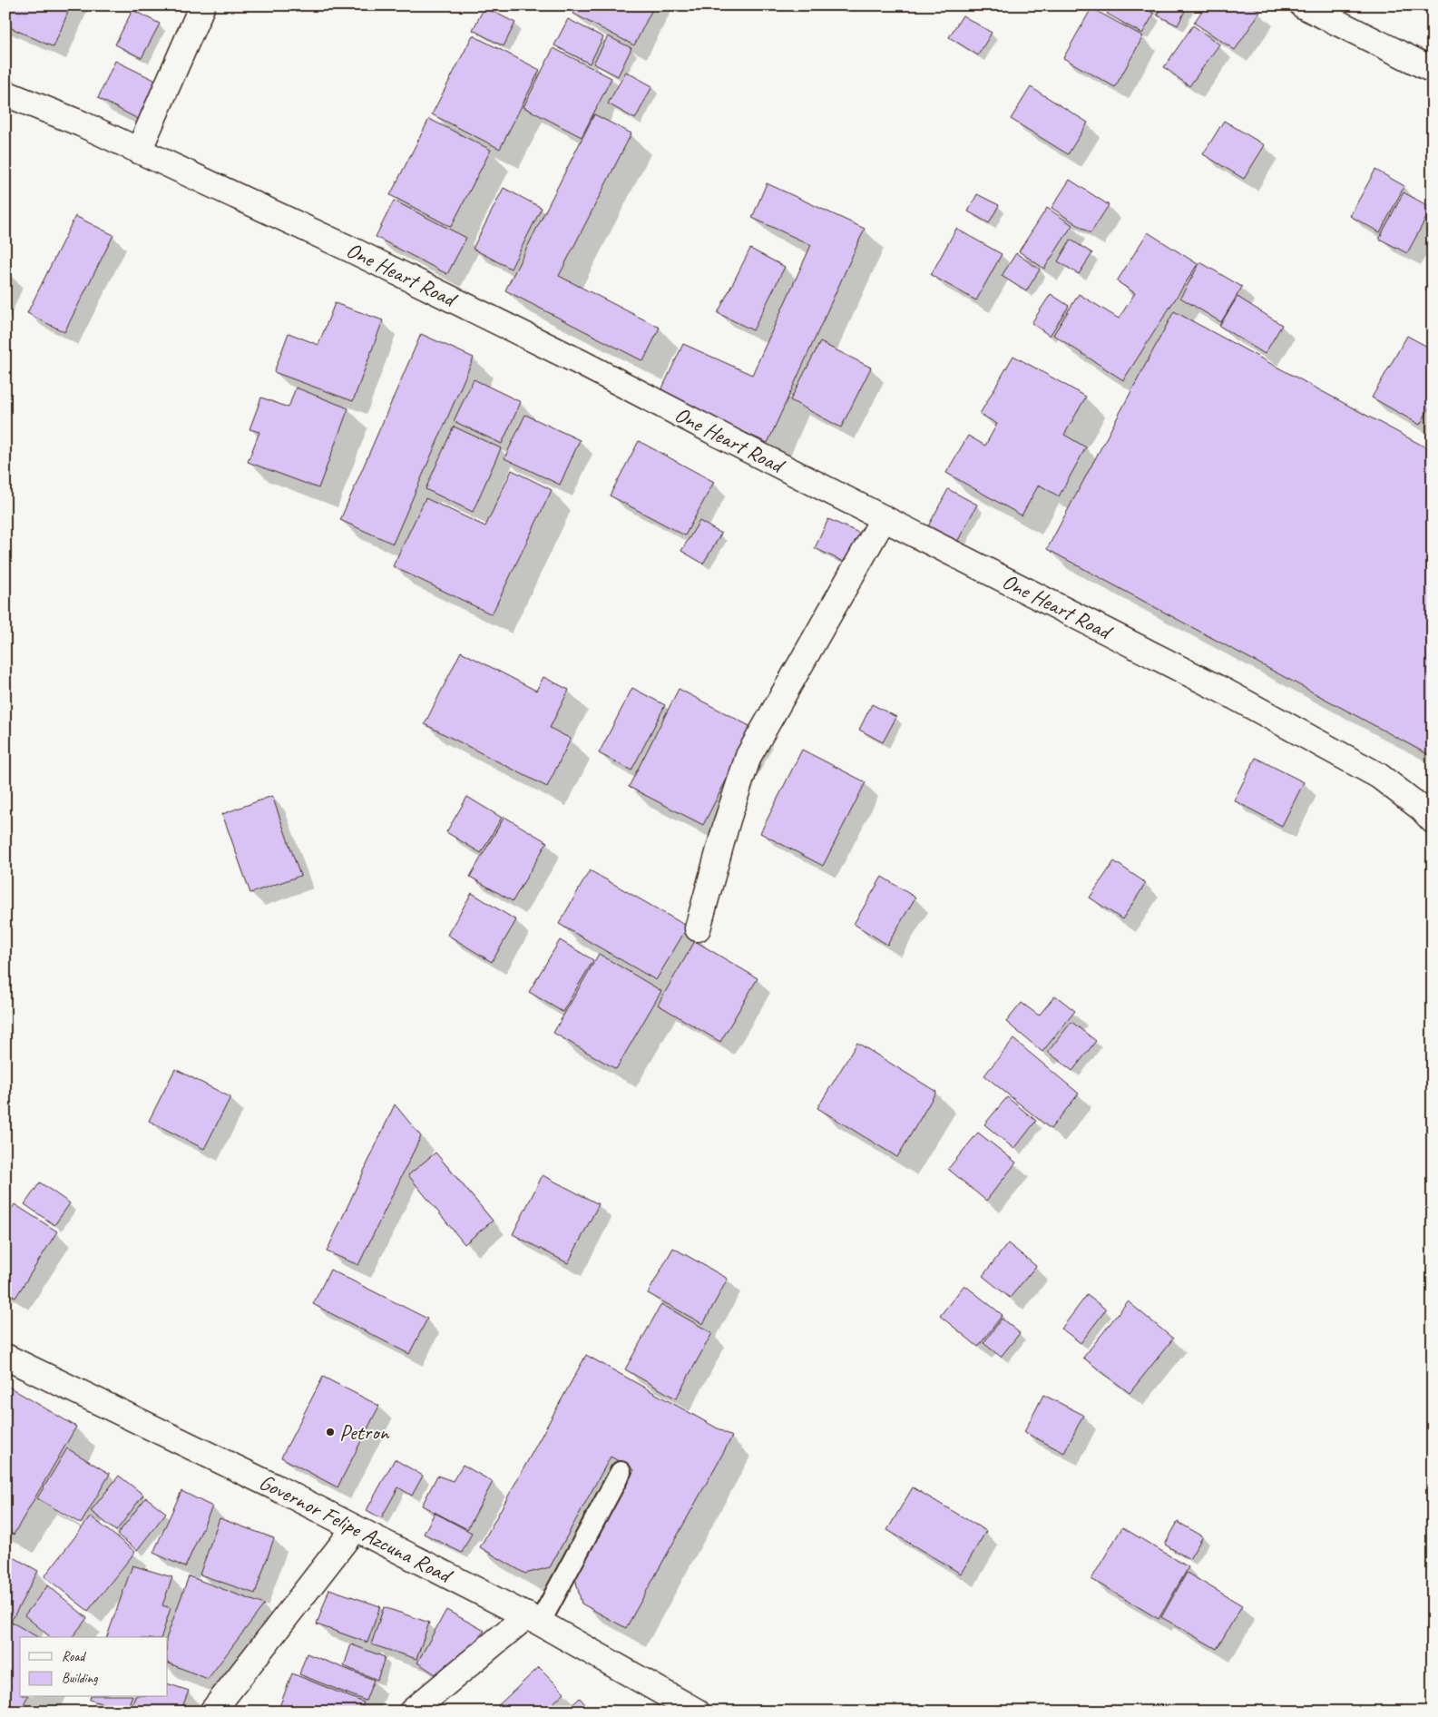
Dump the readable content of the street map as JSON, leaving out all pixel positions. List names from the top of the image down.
{
  "streets": {
    "street": ["One Heart Road", "Governor Felipe Azcuna Road"]
  },
  "places": ["Petron"],
  "legend": ["Road", "Building"]
}
